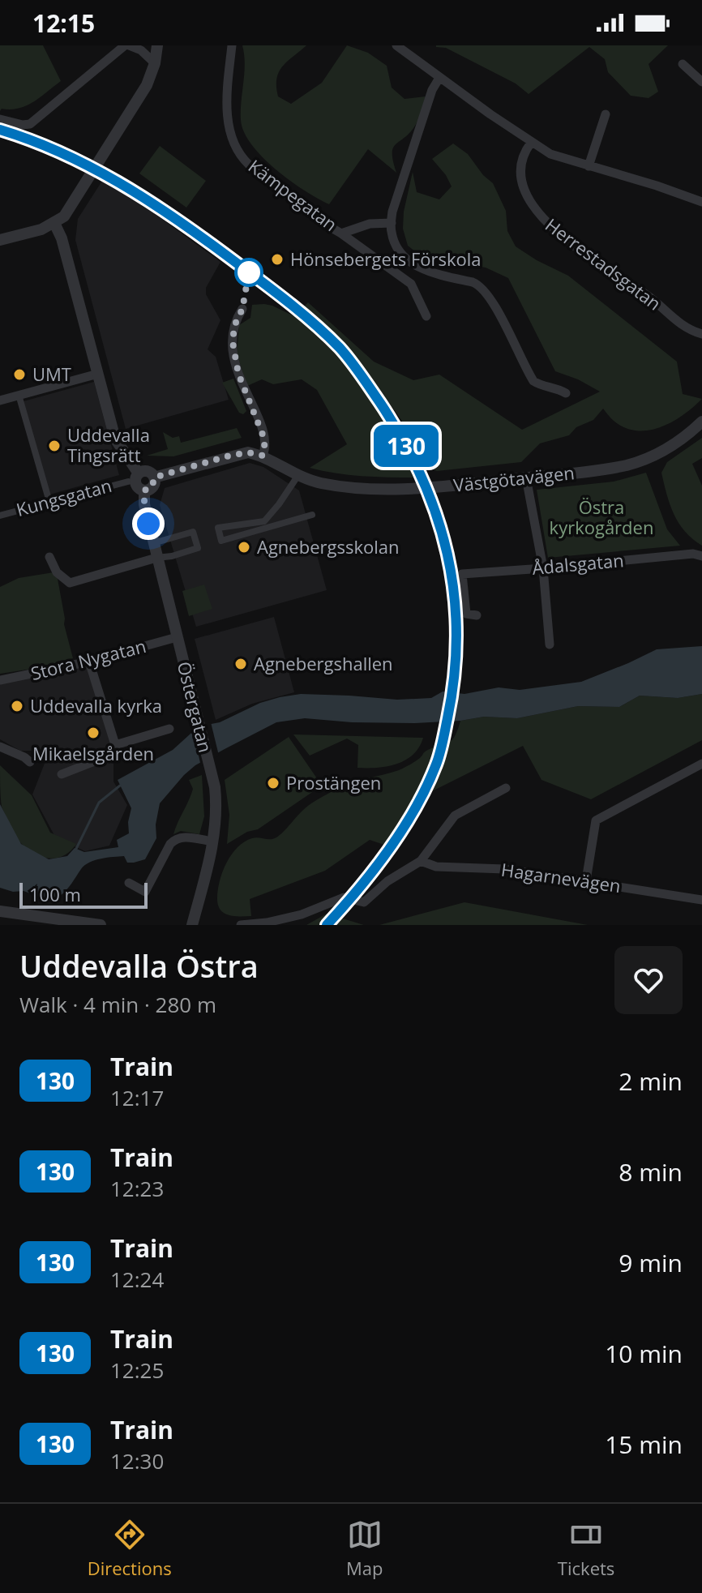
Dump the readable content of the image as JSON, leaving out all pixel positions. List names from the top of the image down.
{
  "streets": {
    "street": [
      "Kämpegatan",
      "Herrestadsgatan",
      "Västgötavägen",
      "Kungsgatan",
      "Ådalsgatan",
      "Stora Nygatan",
      "Östergatan",
      "Hagarnevägen"
    ]
  },
  "crossings": [
    ["Västgötavägen", "Östergatan"],
    ["Stora Nygatan", "Östergatan"]
  ],
  "parks": ["Östra kyrkogården"],
  "places": [
    "Hönsebergets Förskola",
    "UMT",
    "Uddevalla Tingsrätt",
    "Agnebergsskolan",
    "Agnebergshallen",
    "Uddevalla kyrka",
    "Mikaelsgården",
    "Prostängen"
  ],
  "scale_bar": "100 m",
  "page": {
    "status": "12:15",
    "on_map": "130",
    "scale": "100 m",
    "heading": ["Uddevalla Östra", "Walk · 4 min · 280 m"],
    "list": [
      {
        "mark": "130",
        "name": "Train",
        "note": "12:17",
        "value": "2 min"
      },
      {
        "mark": "130",
        "name": "Train",
        "note": "12:23",
        "value": "8 min"
      },
      {
        "mark": "130",
        "name": "Train",
        "note": "12:24",
        "value": "9 min"
      },
      {
        "mark": "130",
        "name": "Train",
        "note": "12:25",
        "value": "10 min"
      },
      {
        "mark": "130",
        "name": "Train",
        "note": "12:30",
        "value": "15 min"
      }
    ],
    "tabs": ["Directions", "Map", "Tickets"]
  }
}
